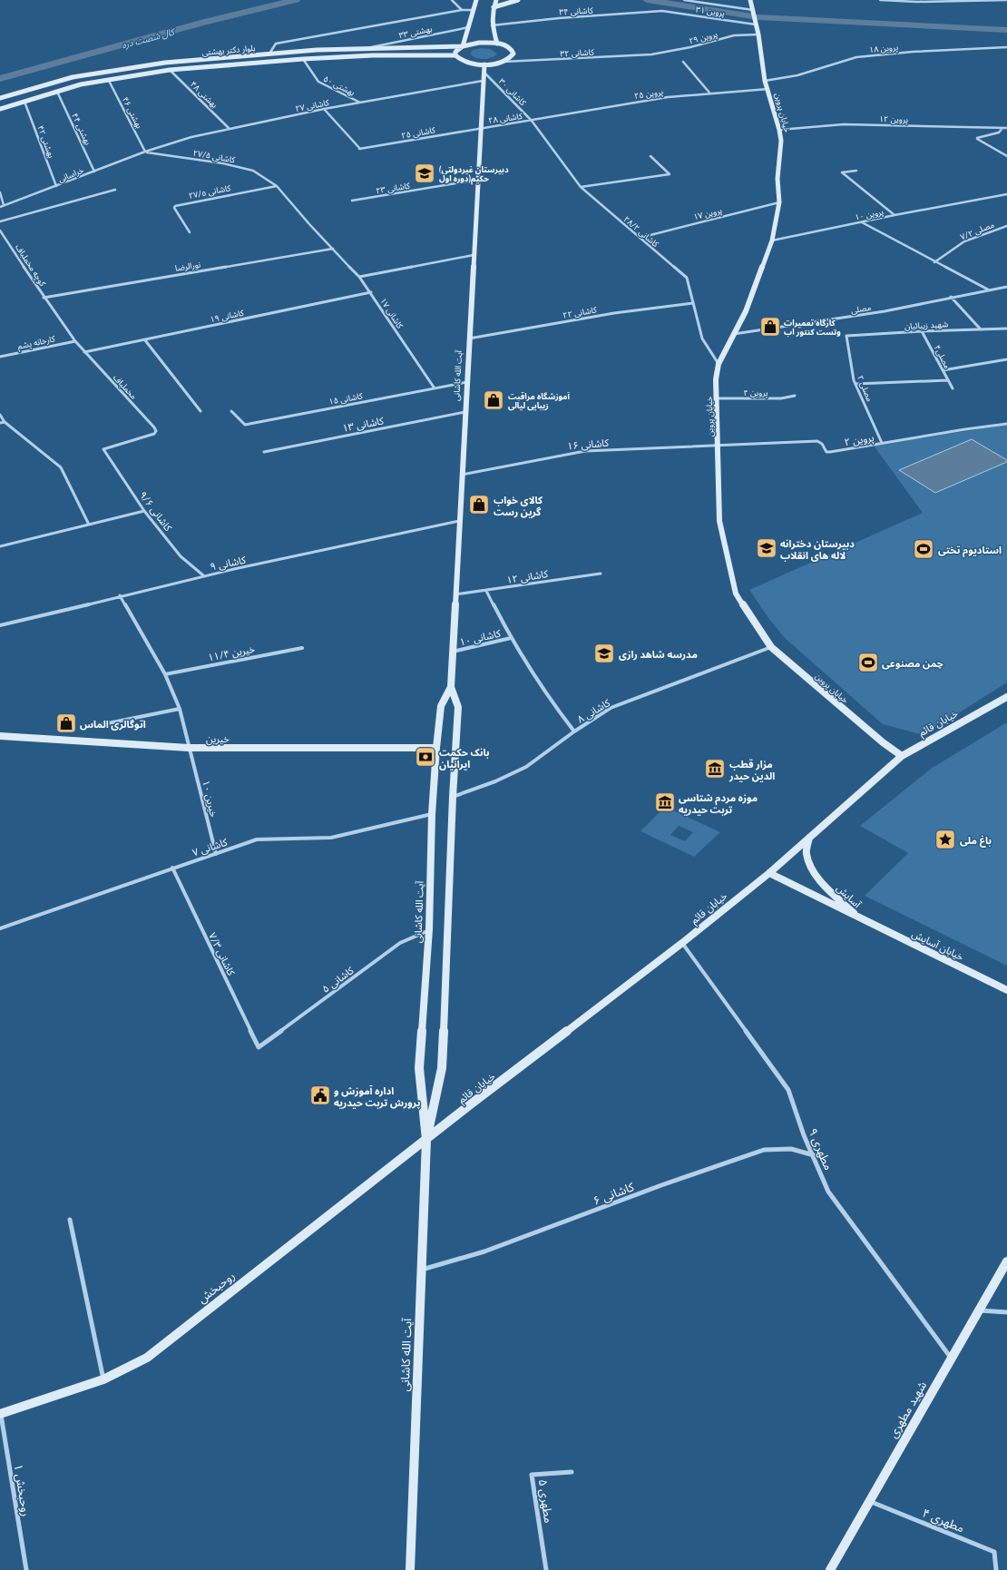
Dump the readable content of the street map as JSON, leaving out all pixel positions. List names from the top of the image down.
{
  "streets": {
    "main road": [
      "بلوار دکتر بهشتی",
      "خیابان پروین",
      "آیت الله کاشانی",
      "خیابان قائم",
      "خیرین",
      "آسایش",
      "خیابان آسایش",
      "روحبخش",
      "شهید مطهری"
    ],
    "street": [
      "کاشانی ۳۴",
      "پروین ۳۱",
      "بهشتی ۳۳",
      "پروین ۲۹",
      "پروین ۱۸",
      "کاشانی ۳۲",
      "بهشتی ۵۰",
      "کاشانی ۳۰",
      "پروین ۲۵",
      "بهشتی ۴۸",
      "کاشانی ۲۷",
      "بهشتی ۴۶",
      "کاشانی ۲۸",
      "پروین ۱۲",
      "بهشتی ۴۴",
      "کاشانی ۲۵",
      "بهشتی ۴۲",
      "کاشانی ۲۷/۵",
      "خراسانی",
      "کاشانی ۲۳",
      "کاشانی ٢٧/٥",
      "پروین ۱۷",
      "پروین ۱۰",
      "مصلی ۷/۲",
      "کاشانی ۲۸/۲",
      "کوچه مخملباف",
      "نورالرضا",
      "مصلی",
      "کاشانی ۲۲",
      "کاشانی ۱۷",
      "کاشانی ۱۹",
      "شهید زیبائیان",
      "کارخانه پشم",
      "مصلی۴",
      "مخملباف",
      "مصلی ۲",
      "پروین ۴",
      "کاشانی ۱۵",
      "کاشانی ۱۳",
      "پروین ۲",
      "کاشانی ۱۶",
      "کاشانی ۹/۶",
      "کاشانی ۹",
      "کاشانی ۱۲",
      "کاشانی ۱۰",
      "خیرین ۱۱/۴",
      "کاشانی ۸",
      "خیرین ۱۰",
      "کاشانی ۷",
      "کاشانی ۷/۳",
      "کاشانی ۵",
      "مطهری ۹",
      "کاشانی ۶",
      "روحبخش ۱",
      "مطهری ۵",
      "مطهری ۴"
    ]
  },
  "crossings": [
    ["کاشانی ۳۴", "پروین ۳۱"],
    ["پروین ۳۱", "خیابان پروین"],
    ["بهشتی ۳۳", "بلوار دکتر بهشتی"],
    ["پروین ۲۹", "کاشانی ۳۲"],
    ["پروین ۲۹", "خیابان پروین"],
    ["پروین ۱۸", "خیابان پروین"],
    ["بلوار دکتر بهشتی", "بهشتی ۵۰"],
    ["بلوار دکتر بهشتی", "بهشتی ۴۸"],
    ["بلوار دکتر بهشتی", "بهشتی ۴۶"],
    ["بلوار دکتر بهشتی", "بهشتی ۴۴"],
    ["بلوار دکتر بهشتی", "بهشتی ۴۲"],
    ["بهشتی ۵۰", "کاشانی ۲۷"],
    ["کاشانی ۳۰", "پروین ۲۵"],
    ["کاشانی ۳۰", "کاشانی ۲۸"],
    ["کاشانی ۳۰", "کاشانی ۲۸/۲"],
    ["کاشانی ۳۰", "آیت الله کاشانی"],
    ["پروین ۲۵", "خیابان پروین"],
    ["پروین ۲۵", "کاشانی ۲۸"],
    ["پروین ۲۵", "کاشانی ۲۸/۲"],
    ["بهشتی ۴۸", "کاشانی ۲۷"],
    ["کاشانی ۲۷", "بهشتی ۴۶"],
    ["کاشانی ۲۷", "کاشانی ۲۵"],
    ["کاشانی ۲۷", "کاشانی ۲۷/۵"],
    ["کاشانی ۲۷", "خراسانی"],
    ["کاشانی ۲۷", "آیت الله کاشانی"],
    ["بهشتی ۴۶", "کاشانی ۲۷/۵"],
    ["بهشتی ۴۶", "خراسانی"],
    ["خیابان پروین", "پروین ۱۲"],
    ["خیابان پروین", "پروین ۱۷"],
    ["خیابان پروین", "پروین ۱۰"],
    ["خیابان پروین", "کاشانی ۲۸/۲"],
    ["خیابان پروین", "مصلی"],
    ["خیابان پروین", "پروین ۴"],
    ["خیابان پروین", "پروین ۲"],
    ["خیابان پروین", "کاشانی ۱۶"],
    ["خیابان پروین", "کاشانی ۸"],
    ["خیابان پروین", "خیابان قائم"],
    ["کاشانی ۲۸", "کاشانی ۲۵"],
    ["کاشانی ۲۸", "کاشانی ۲۸/۲"],
    ["کاشانی ۲۸", "آیت الله کاشانی"],
    ["بهشتی ۴۴", "خراسانی"],
    ["کاشانی ۲۵", "آیت الله کاشانی"],
    ["بهشتی ۴۲", "خراسانی"],
    ["کاشانی ۲۷/۵", "خراسانی"],
    ["کاشانی ۲۷/۵", "کاشانی ٢٧/٥"],
    ["کاشانی ۲۷/۵", "نورالرضا"],
    ["کاشانی ۲۷/۵", "کاشانی ۱۷"],
    ["کاشانی ۲۳", "آیت الله کاشانی"],
    ["پروین ۱۷", "کاشانی ۲۸/۲"],
    ["کاشانی ۲۸/۲", "کاشانی ۲۲"],
    ["کوچه مخملباف", "نورالرضا"],
    ["کوچه مخملباف", "مخملباف"],
    ["نورالرضا", "کاشانی ۱۷"],
    ["کاشانی ۲۲", "آیت الله کاشانی"],
    ["کاشانی ۱۷", "کاشانی ۱۹"],
    ["کاشانی ۱۷", "کاشانی ۱۵"],
    ["کاشانی ۱۹", "مخملباف"],
    ["شهید زیبائیان", "مصلی۴"],
    ["شهید زیبائیان", "مصلی ۲"],
    ["کارخانه پشم", "مخملباف"],
    ["آیت الله کاشانی", "کاشانی ۱۵"],
    ["آیت الله کاشانی", "کاشانی ۱۳"],
    ["آیت الله کاشانی", "کاشانی ۱۶"],
    ["آیت الله کاشانی", "کاشانی ۹"],
    ["آیت الله کاشانی", "کاشانی ۱۲"],
    ["آیت الله کاشانی", "کاشانی ۱۰"],
    ["آیت الله کاشانی", "کاشانی ۸"],
    ["آیت الله کاشانی", "خیابان قائم"],
    ["آیت الله کاشانی", "خیرین"],
    ["آیت الله کاشانی", "کاشانی ۷"],
    ["آیت الله کاشانی", "کاشانی ۵"],
    ["آیت الله کاشانی", "کاشانی ۶"],
    ["آیت الله کاشانی", "روحبخش"],
    ["مخملباف", "کاشانی ۹/۶"],
    ["مصلی ۲", "پروین ۲"],
    ["پروین ۲", "کاشانی ۱۶"],
    ["کاشانی ۹/۶", "کاشانی ۹"],
    ["کاشانی ۹", "خیرین ۱۰"],
    ["خیرین ۱۱/۴", "خیرین ۱۰"],
    ["خیابان قائم", "آسایش"],
    ["خیابان قائم", "مطهری ۹"],
    ["خیابان قائم", "روحبخش"],
    ["خیرین", "خیرین ۱۰"],
    ["خیرین ۱۰", "کاشانی ۷"],
    ["کاشانی ۷", "کاشانی ۷/۳"],
    ["آسایش", "خیابان آسایش"],
    ["کاشانی ۷/۳", "کاشانی ۵"],
    ["مطهری ۹", "کاشانی ۶"],
    ["مطهری ۹", "شهید مطهری"],
    ["روحبخش", "روحبخش ۱"],
    ["شهید مطهری", "مطهری ۴"]
  ],
  "water": ["کال شصت دره"],
  "places": {
    "school or university": ["(دبیرستان غيردولتی حکیم(دوره اول", "دبیرستان دخترانه لاله های انقلاب", "مدرسه شاهد رازی"],
    "shop": [
      "کارگاه تعمیرات وتست کنتور اب",
      "آموزشگاه مراقبت زیبایی لیالی",
      "کالای خواب گرین رست",
      "اتوگالری الماس"
    ],
    "sports": ["استادیوم تختی", "چمن مصنوعی"],
    "bank": ["بانک حکمت ایرانیان"],
    "museum": ["مزار قطب الدین حیدر", "موزه مردم شتاسی تربت حیدریه"],
    "place": ["باغ ملی"],
    "public building": ["اداره آموزش و پرورش تربت حیدریه"]
  }
}
